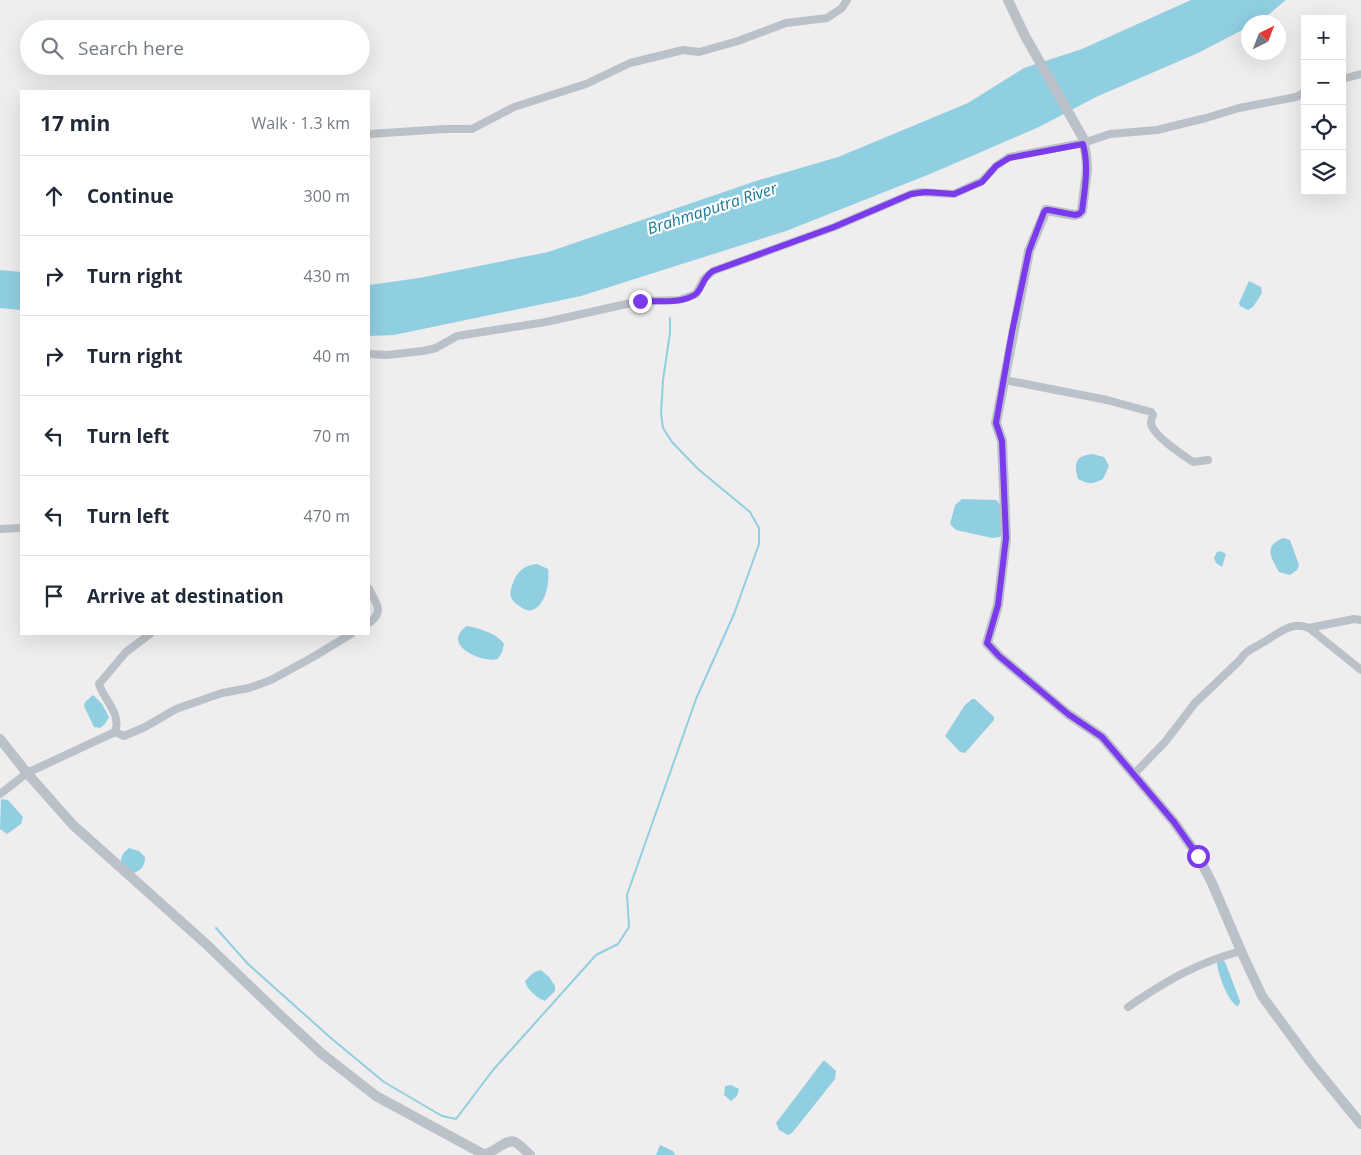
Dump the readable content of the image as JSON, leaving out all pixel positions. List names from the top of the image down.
{
  "water": ["Brahmaputra River"],
  "north": "top right",
  "page": {
    "map_buttons": ["+", "−"],
    "search": "Search here",
    "heading": ["17 min", "Walk · 1.3 km"],
    "list": [
      ["Continue", "300 m"],
      ["Turn right", "430 m"],
      ["Turn right", "40 m"],
      ["Turn left", "70 m"],
      ["Turn left", "470 m"],
      "Arrive at destination"
    ]
  }
}
